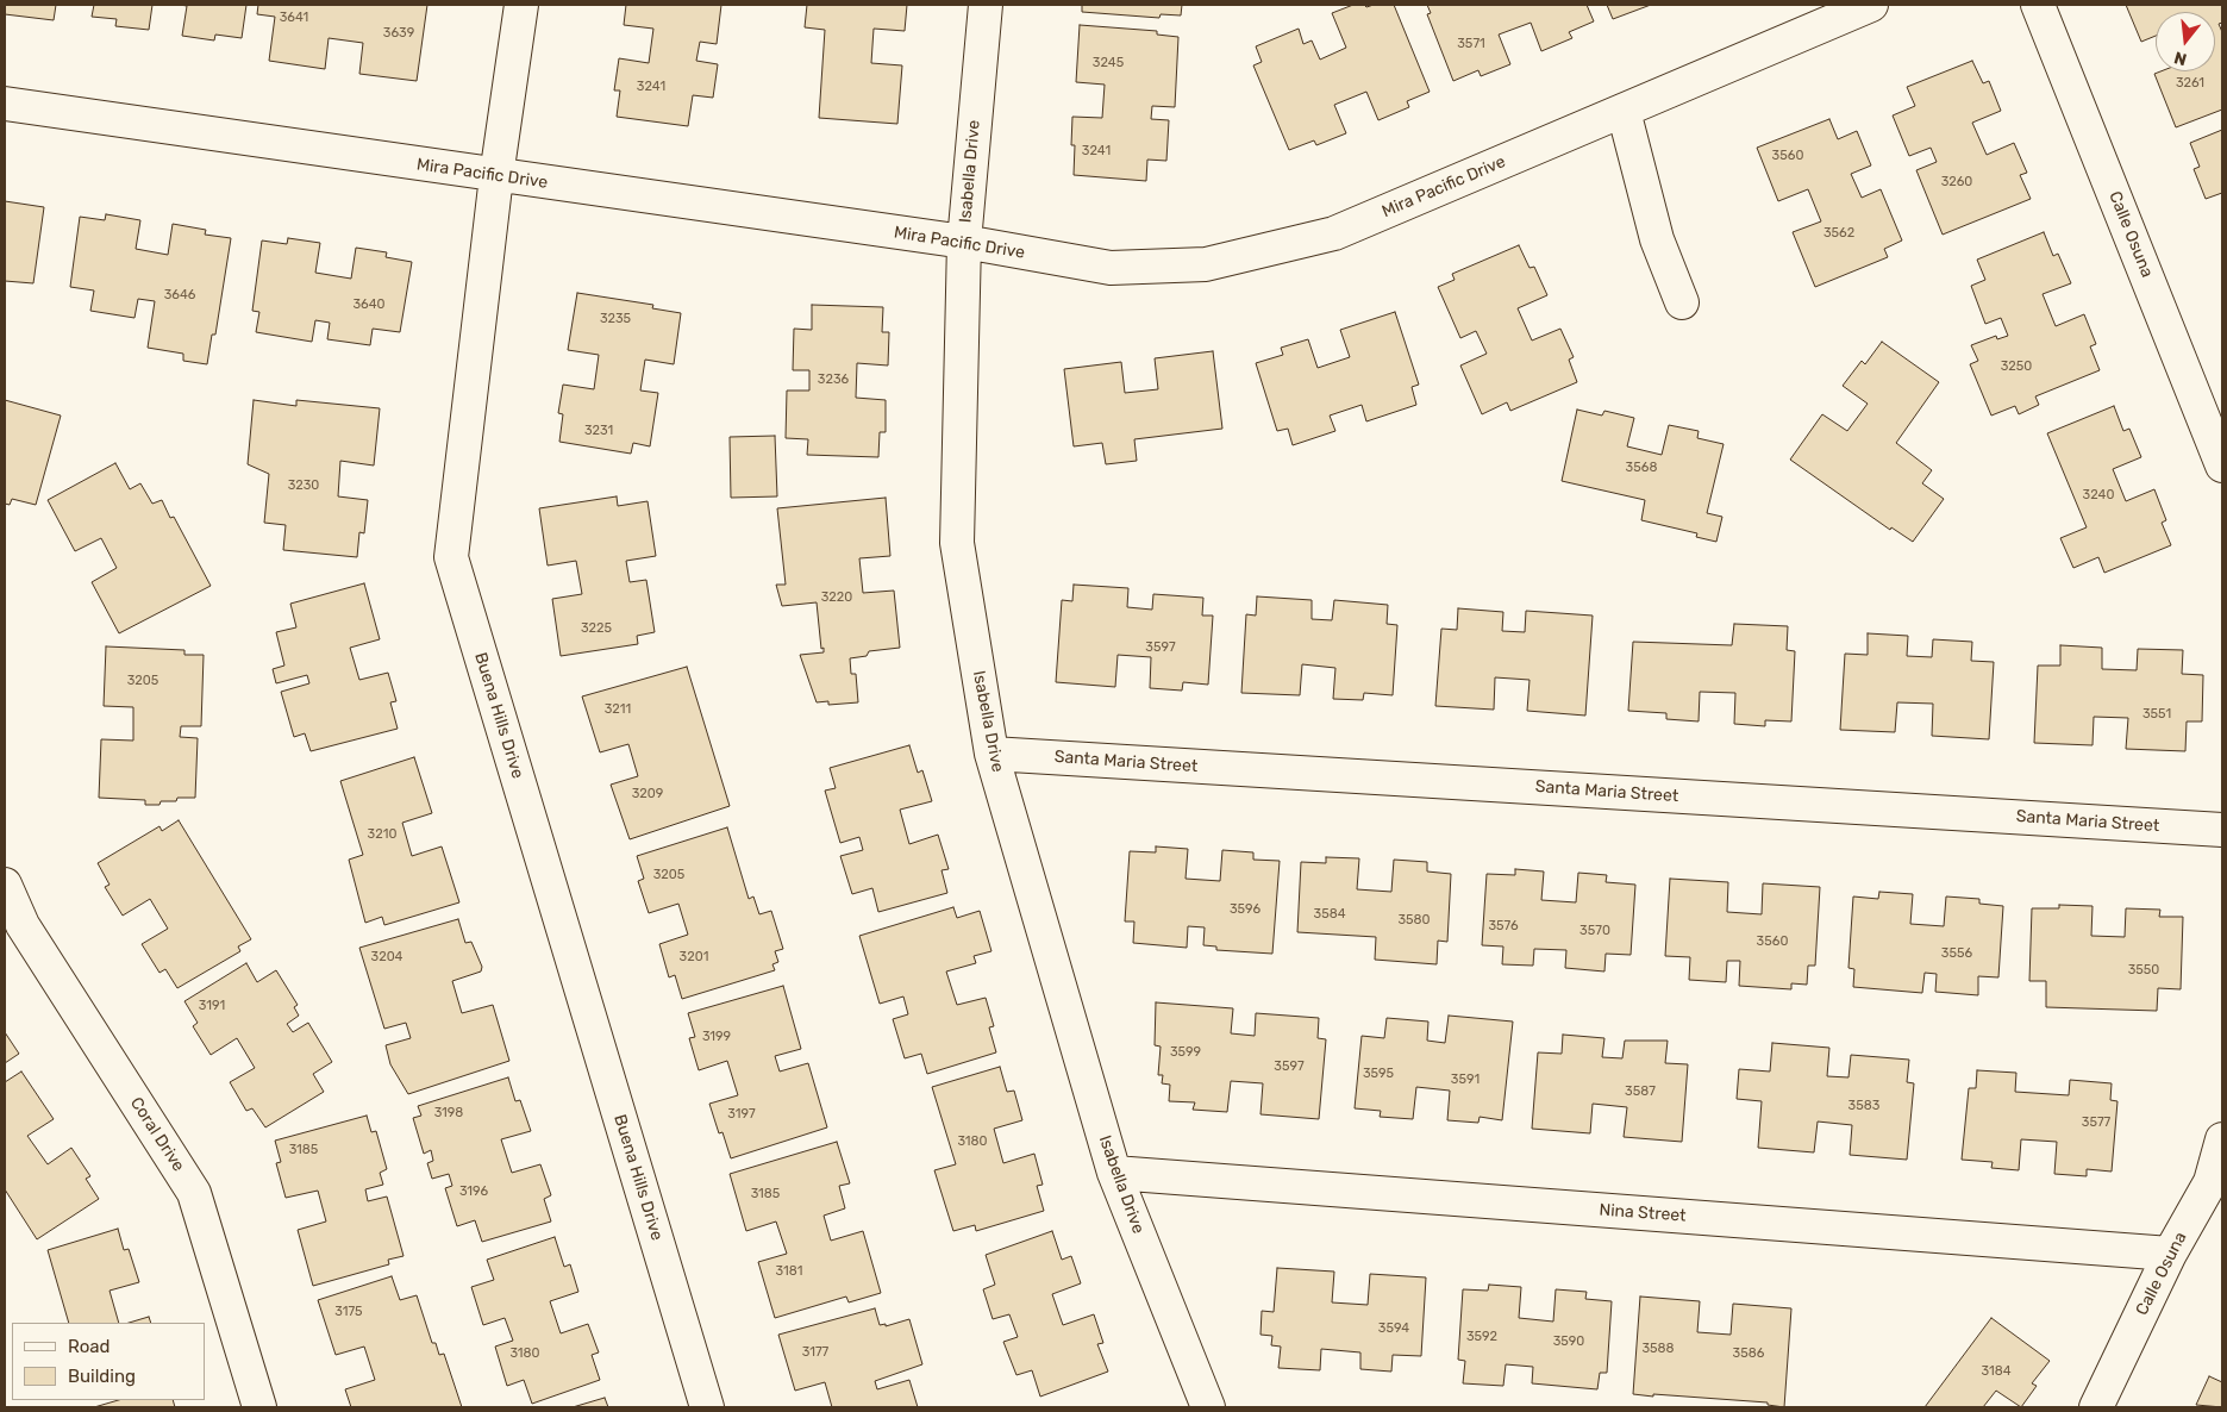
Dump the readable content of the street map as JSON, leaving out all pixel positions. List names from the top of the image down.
{
  "streets": {
    "street": [
      "Isabella Drive",
      "Mira Pacific Drive",
      "Calle Osuna",
      "Buena Hills Drive",
      "Santa Maria Street",
      "Coral Drive",
      "Nina Street"
    ]
  },
  "crossings": [
    ["Isabella Drive", "Mira Pacific Drive"],
    ["Isabella Drive", "Santa Maria Street"],
    ["Isabella Drive", "Nina Street"],
    ["Mira Pacific Drive", "Buena Hills Drive"],
    ["Calle Osuna", "Nina Street"]
  ],
  "house_numbers": [
    "3641",
    "3639",
    "3571",
    "3245",
    "3261",
    "3241",
    "3241",
    "3560",
    "3260",
    "3562",
    "3646",
    "3640",
    "3235",
    "3250",
    "3236",
    "3231",
    "3568",
    "3230",
    "3240",
    "3220",
    "3225",
    "3597",
    "3205",
    "3211",
    "3551",
    "3209",
    "3210",
    "3205",
    "3596",
    "3584",
    "3580",
    "3576",
    "3570",
    "3560",
    "3556",
    "3204",
    "3201",
    "3550",
    "3191",
    "3199",
    "3599",
    "3597",
    "3595",
    "3591",
    "3587",
    "3583",
    "3198",
    "3197",
    "3577",
    "3180",
    "3185",
    "3196",
    "3185",
    "3181",
    "3175",
    "3594",
    "3592",
    "3590",
    "3588",
    "3177",
    "3180",
    "3586",
    "3184"
  ],
  "legend": ["Road", "Building"],
  "north": "bottom"
}
